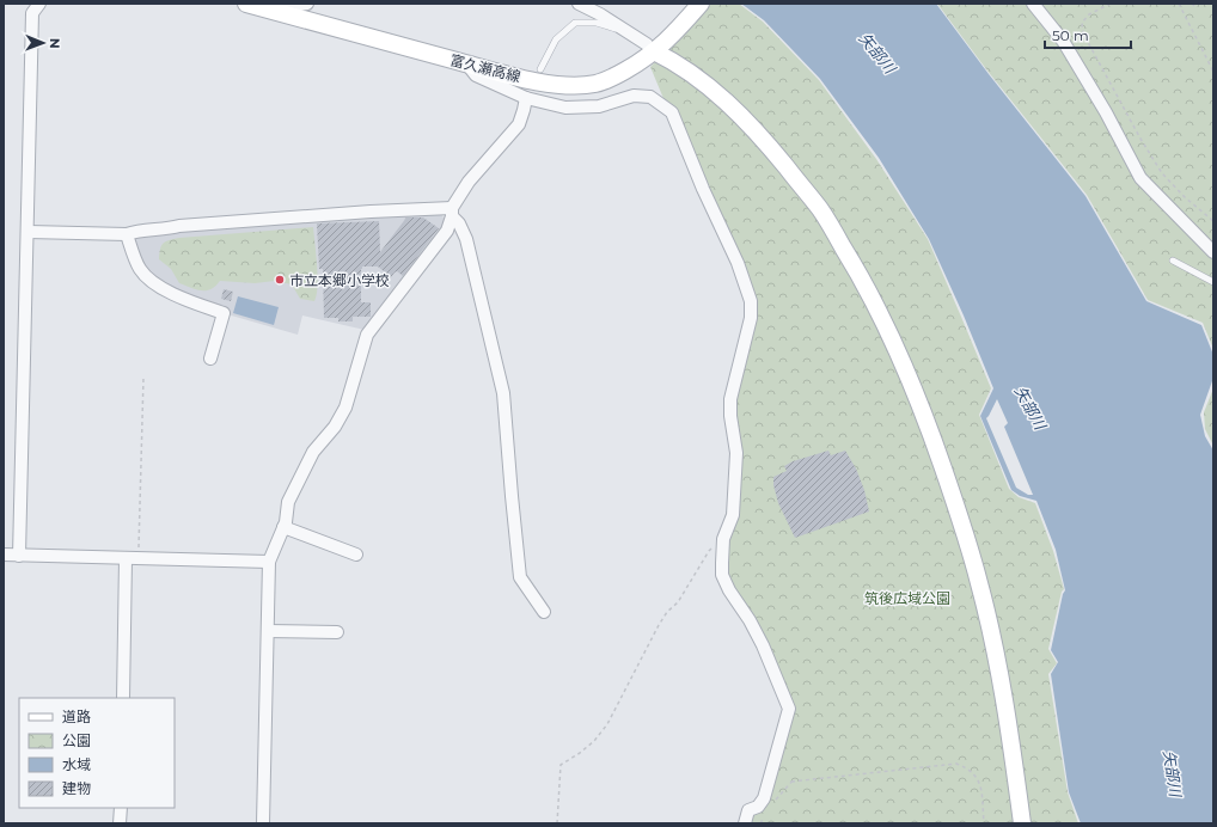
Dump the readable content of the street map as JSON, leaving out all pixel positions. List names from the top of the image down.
{
  "streets": {
    "street": ["富久瀬高線"]
  },
  "water": ["矢部川"],
  "parks": ["筑後広域公園"],
  "places": ["市立本郷小学校"],
  "legend": [
    "道路",
    "公園",
    "水域",
    "建物"
  ],
  "scale_bar": "50 m",
  "north": "right"
}
